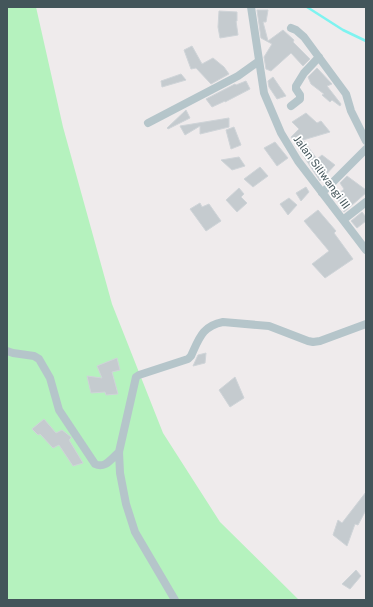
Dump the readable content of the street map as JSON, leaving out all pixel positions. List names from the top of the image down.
{
  "streets": {
    "street": ["Jalan Siliwangi III"]
  }
}
